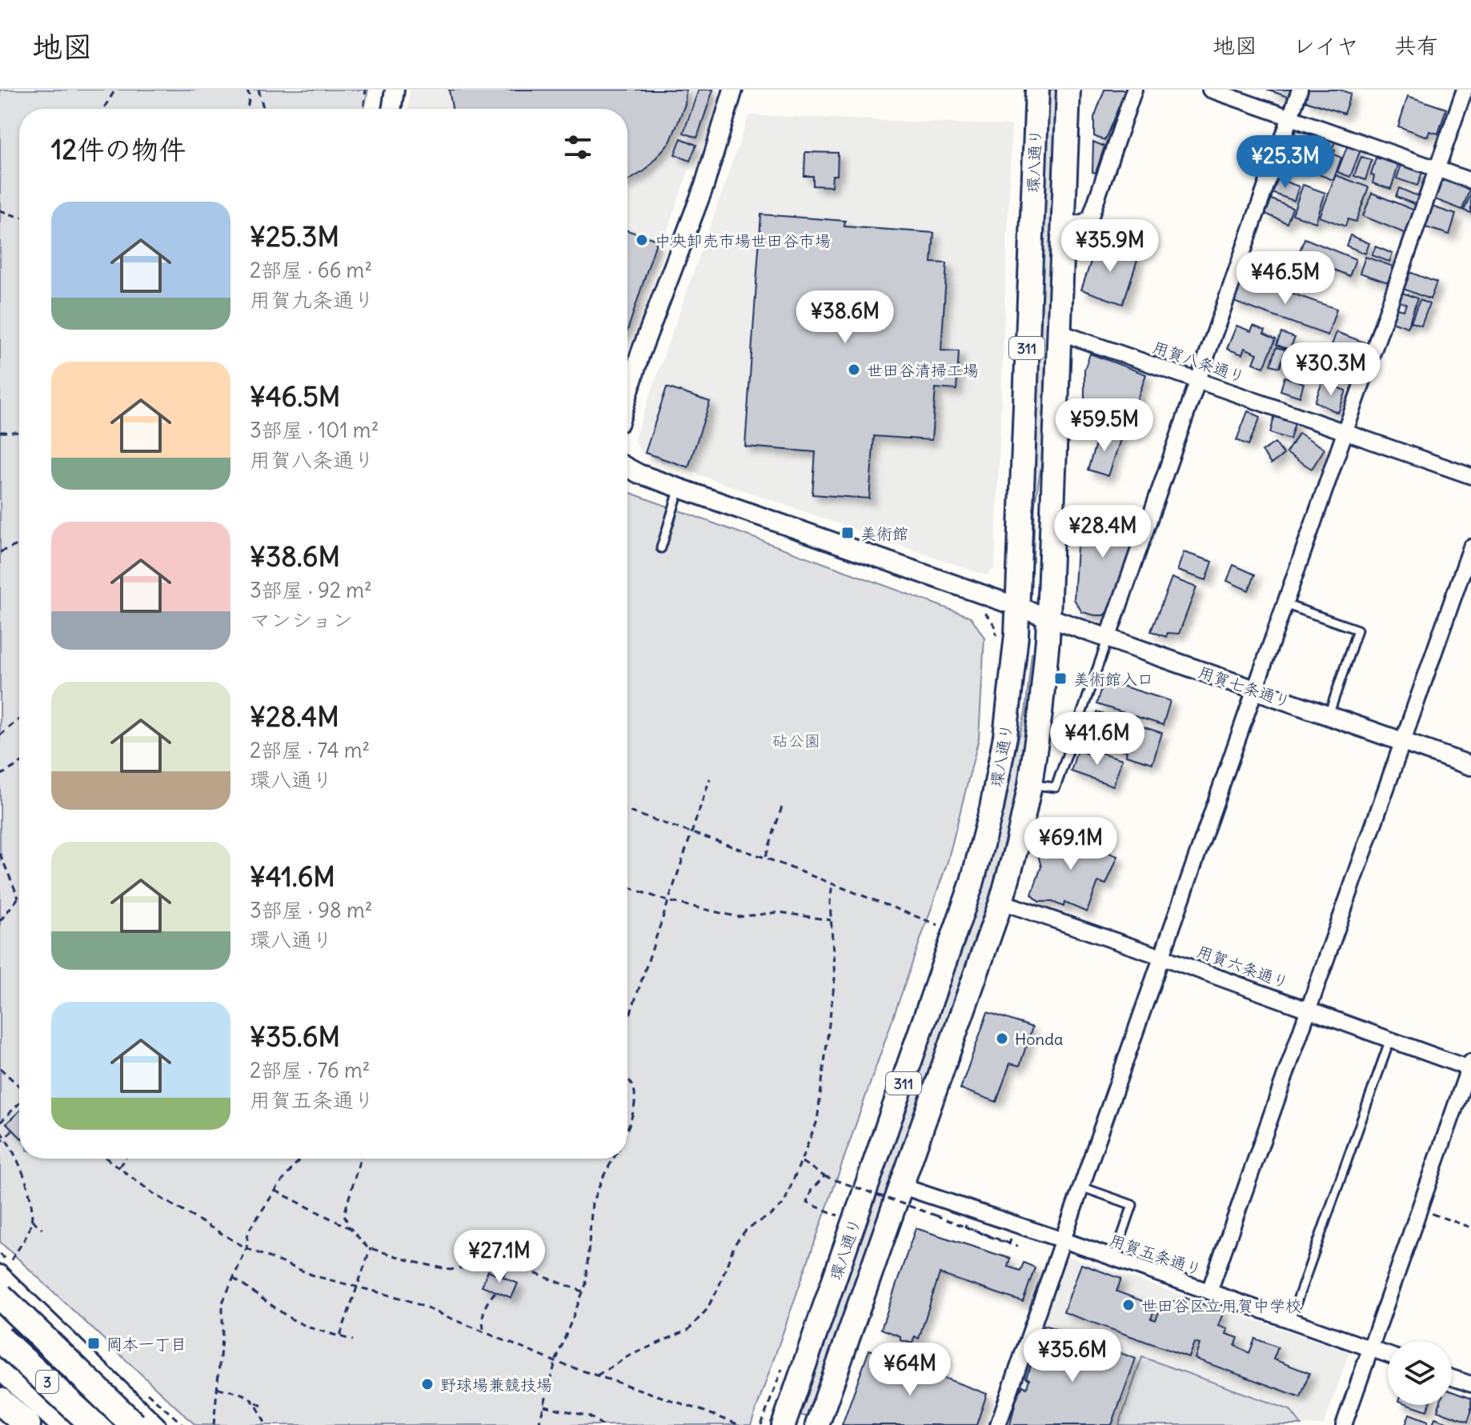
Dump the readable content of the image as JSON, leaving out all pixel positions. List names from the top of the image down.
{
  "streets": {
    "highway": ["3"],
    "main road": ["環八通り", "311"],
    "street": [
      "用賀八条通り",
      "用賀七条通り",
      "用賀六条通り",
      "用賀五条通り"
    ]
  },
  "crossings": [
    ["環八通り", "用賀八条通り"],
    ["環八通り", "用賀七条通り"],
    ["環八通り", "用賀六条通り"],
    ["環八通り", "用賀五条通り"]
  ],
  "parks": ["砧公園"],
  "places": {
    "other": [
      "中央卸売市場世田谷市場",
      "世田谷清掃工場",
      "Honda",
      "世田谷区立用賀中学校",
      "野球場兼競技場"
    ],
    "transit": ["美術館", "美術館入口", "岡本一丁目"]
  },
  "page": {
    "header": "地図",
    "nav": ["地図", "レイヤ", "共有"],
    "heading": "12件の物件",
    "price": [
      "¥25.3M",
      "¥35.9M",
      "¥46.5M",
      "¥38.6M",
      "¥30.3M",
      "¥59.5M",
      "¥28.4M",
      "¥41.6M",
      "¥69.1M",
      "¥27.1M",
      "¥35.6M",
      "¥64M"
    ],
    "list": [
      {
        "name": "¥25.3M",
        "note": "2部屋 · 66 m² · 用賀九条通り"
      },
      {
        "name": "¥46.5M",
        "note": "3部屋 · 101 m² · 用賀八条通り"
      },
      {
        "name": "¥38.6M",
        "note": "3部屋 · 92 m² · マンション"
      },
      {
        "name": "¥28.4M",
        "note": "2部屋 · 74 m² · 環八通り"
      },
      {
        "name": "¥41.6M",
        "note": "3部屋 · 98 m² · 環八通り"
      },
      {
        "name": "¥35.6M",
        "note": "2部屋 · 76 m² · 用賀五条通り"
      }
    ]
  }
}
